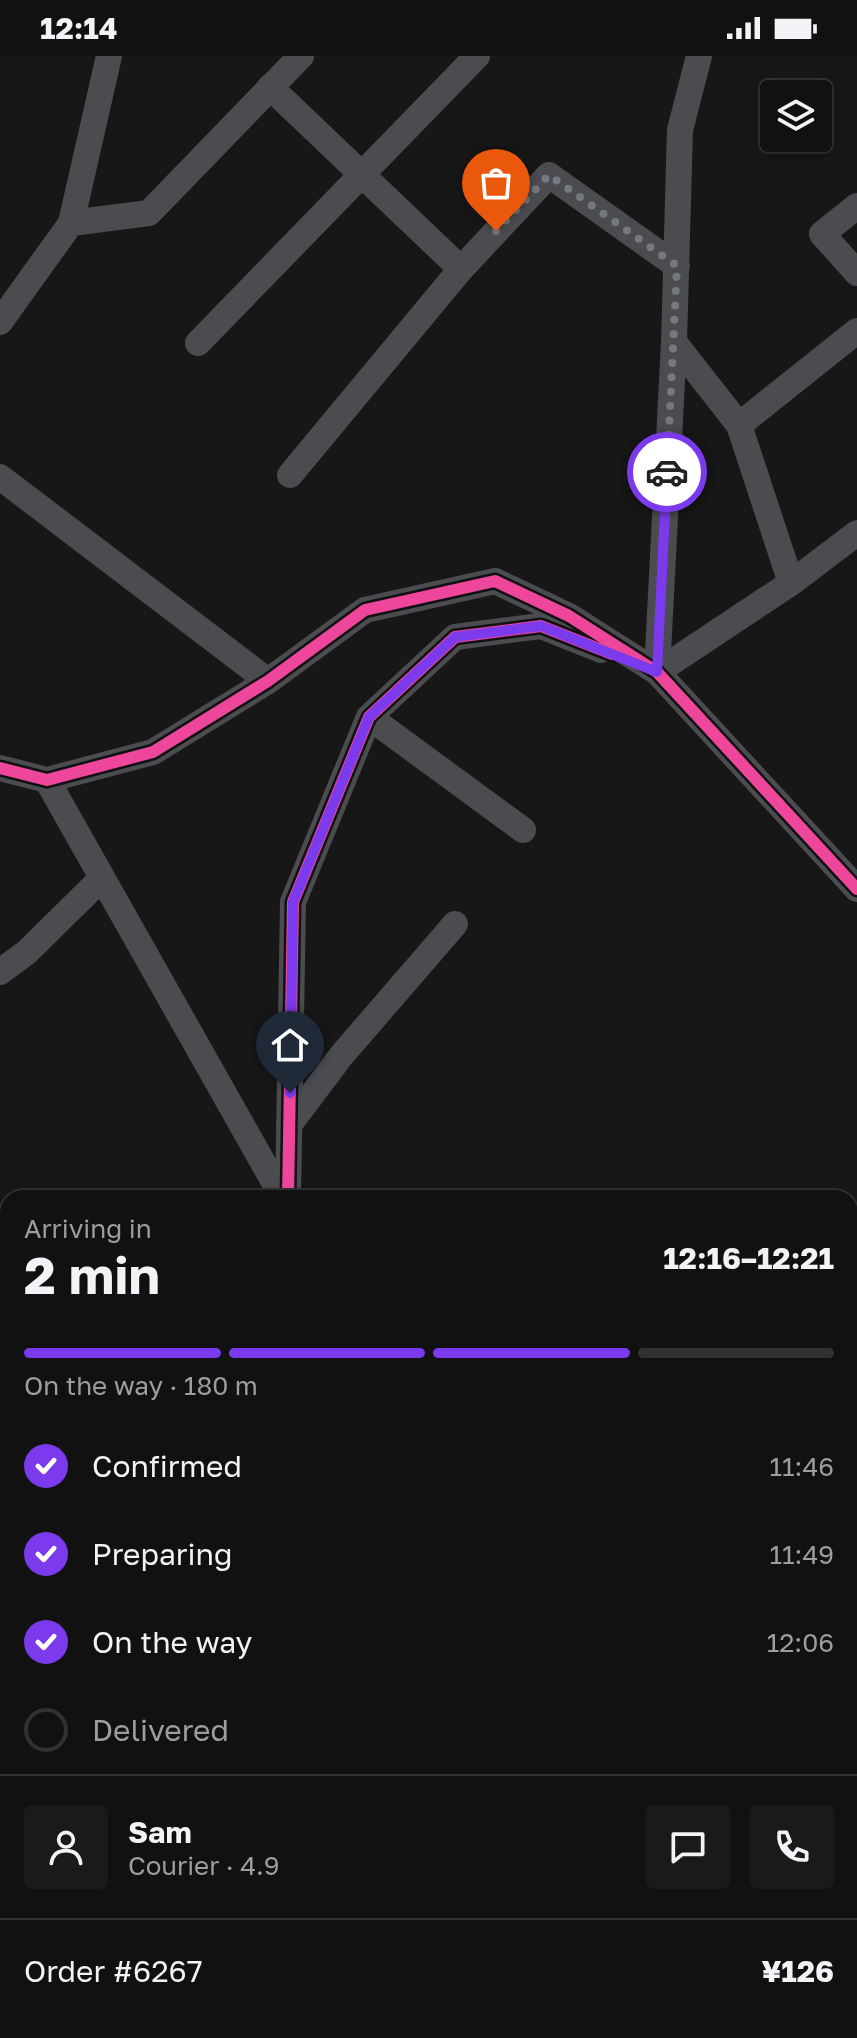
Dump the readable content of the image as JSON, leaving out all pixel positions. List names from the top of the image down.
{
  "page": {
    "status": "12:14",
    "heading": ["2 min", "Arriving in", "12:16–12:21"],
    "panel": [
      "Sam",
      "Courier · 4.9",
      "Order #6267",
      "¥126"
    ],
    "bar": "On the way · 180 m",
    "list": [
      ["Confirmed", "11:46"],
      ["Preparing", "11:49"],
      ["On the way", "12:06"],
      "Delivered"
    ]
  }
}
